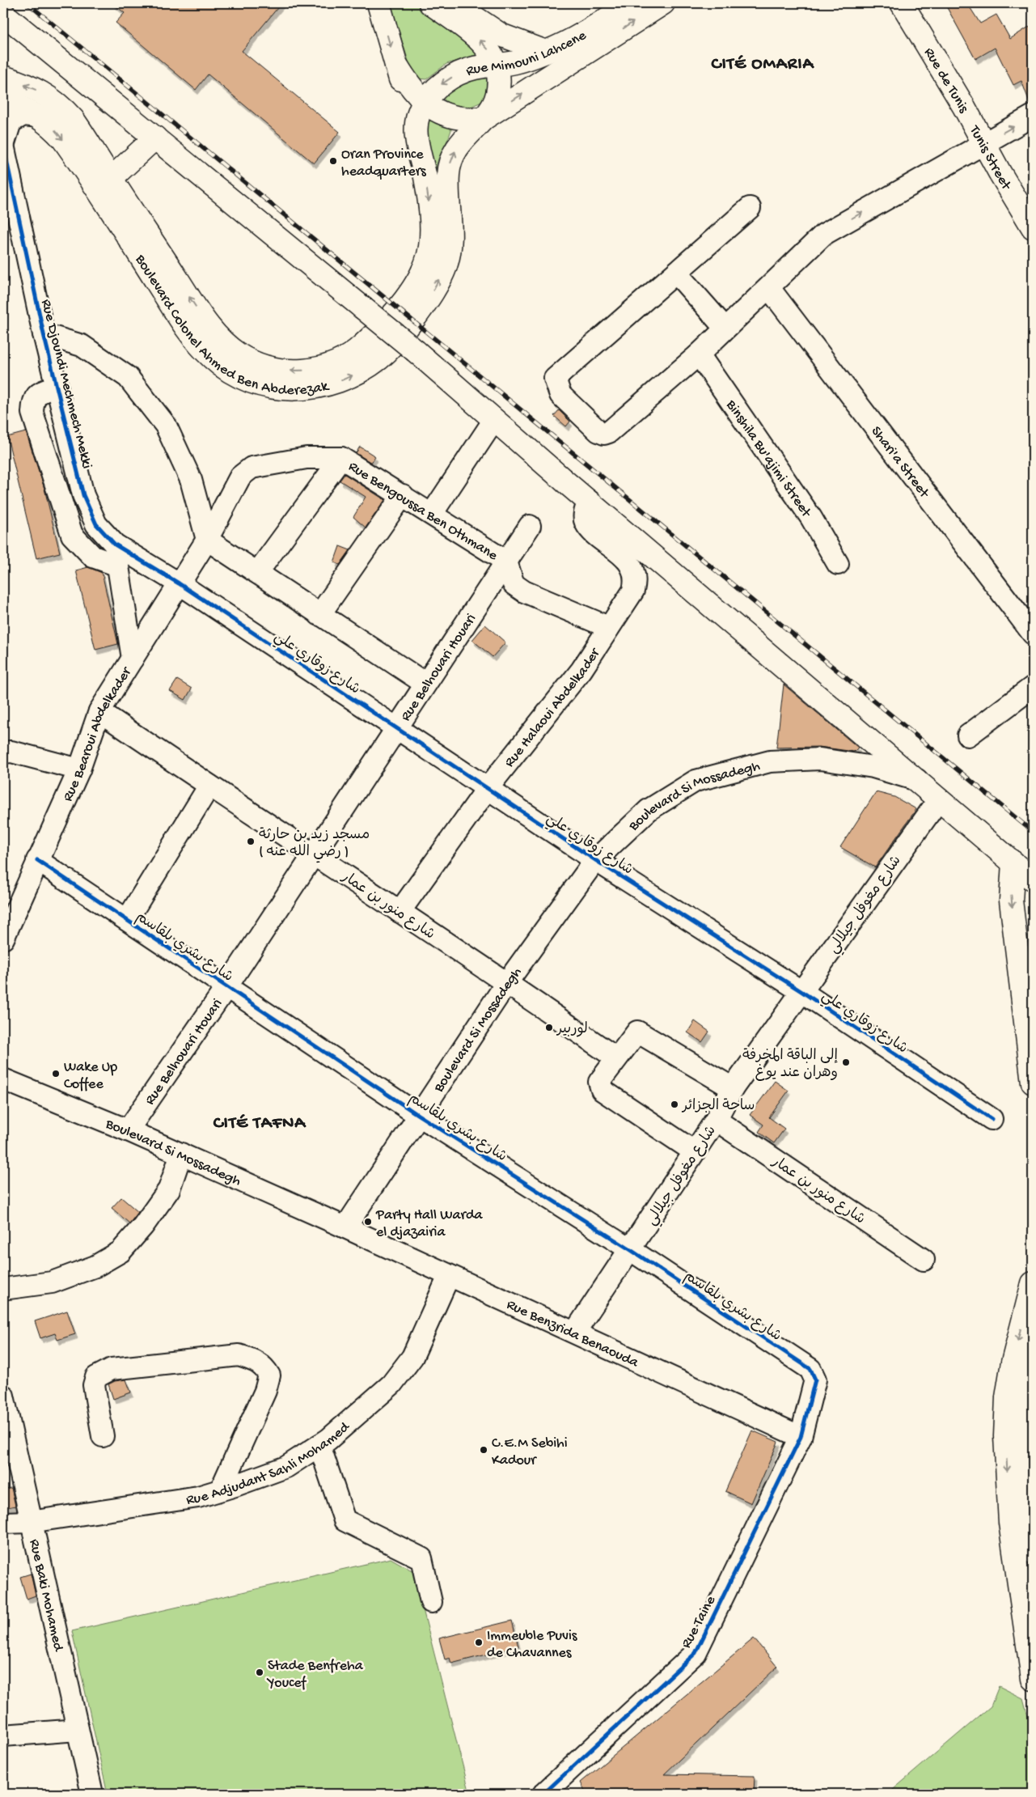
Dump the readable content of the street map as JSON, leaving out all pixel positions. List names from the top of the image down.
{
  "streets": {
    "main road": [
      "Rue Mimouni Lahcene",
      "Rue de Tunis",
      "Tunis Street",
      "Boulevard Colonel Ahmed Ben Abderezak"
    ],
    "street": [
      "Rue Djoundi Mechmech Mekki",
      "Binshila Bu'ajimi Street",
      "Shari'a Street",
      "Rue Bengoussa Ben Othmane",
      "شارع زوقاري علي",
      "Rue Belhouari Houari",
      "Rue Halaoui Abdelkader",
      "Rue Bearoui Abdelkader",
      "Boulevard Si Mossadegh",
      "شارع مغوفل جيلالي",
      "شارع منور بن عمار",
      "شارع بشري بلقاسم",
      "Rue Benzrida Benaouda",
      "Rue Adjudant Sahli Mohamed",
      "Rue Baki Mohamed",
      "Rue Taine"
    ]
  },
  "crossings": [
    ["Rue Mimouni Lahcene", "Boulevard Colonel Ahmed Ben Abderezak"],
    ["Rue de Tunis", "Tunis Street"],
    ["Rue Djoundi Mechmech Mekki", "شارع زوقاري علي"],
    ["Rue Djoundi Mechmech Mekki", "Rue Bearoui Abdelkader"],
    ["Rue Bengoussa Ben Othmane", "Rue Belhouari Houari"],
    ["Rue Bengoussa Ben Othmane", "Rue Halaoui Abdelkader"],
    ["Rue Bengoussa Ben Othmane", "Rue Bearoui Abdelkader"],
    ["شارع زوقاري علي", "Rue Belhouari Houari"],
    ["شارع زوقاري علي", "Rue Halaoui Abdelkader"],
    ["شارع زوقاري علي", "Rue Bearoui Abdelkader"],
    ["شارع زوقاري علي", "Boulevard Si Mossadegh"],
    ["شارع زوقاري علي", "شارع مغوفل جيلالي"],
    ["Rue Belhouari Houari", "Boulevard Si Mossadegh"],
    ["Rue Belhouari Houari", "شارع منور بن عمار"],
    ["Rue Belhouari Houari", "شارع بشري بلقاسم"],
    ["Rue Halaoui Abdelkader", "شارع منور بن عمار"],
    ["Rue Bearoui Abdelkader", "شارع منور بن عمار"],
    ["Rue Bearoui Abdelkader", "شارع بشري بلقاسم"],
    ["Boulevard Si Mossadegh", "شارع منور بن عمار"],
    ["Boulevard Si Mossadegh", "شارع بشري بلقاسم"],
    ["Boulevard Si Mossadegh", "Rue Benzrida Benaouda"],
    ["شارع مغوفل جيلالي", "شارع منور بن عمار"],
    ["شارع مغوفل جيلالي", "شارع بشري بلقاسم"],
    ["شارع مغوفل جيلالي", "Rue Benzrida Benaouda"],
    ["شارع بشري بلقاسم", "Rue Benzrida Benaouda"],
    ["شارع بشري بلقاسم", "Rue Taine"],
    ["Rue Benzrida Benaouda", "Rue Adjudant Sahli Mohamed"],
    ["Rue Benzrida Benaouda", "Rue Taine"],
    ["Rue Adjudant Sahli Mohamed", "Rue Baki Mohamed"]
  ],
  "districts": ["CITÉ OMARIA", "CITÉ TAFNA"],
  "places": [
    "Oran Province headquarters",
    "مسجد زيد بن حارثة ( رضي الله عنه )",
    "لوربير",
    "إلى الباقة المخرفة وهران عند يوغ",
    "Wake Up Coffee",
    "ساحة الجزائر",
    "Party Hall Warda el djazairia",
    "C.E.M Sebihi Kadour",
    "Immeuble Puvis de Chavannes",
    "Stade Benfreha Youcef"
  ]
}
